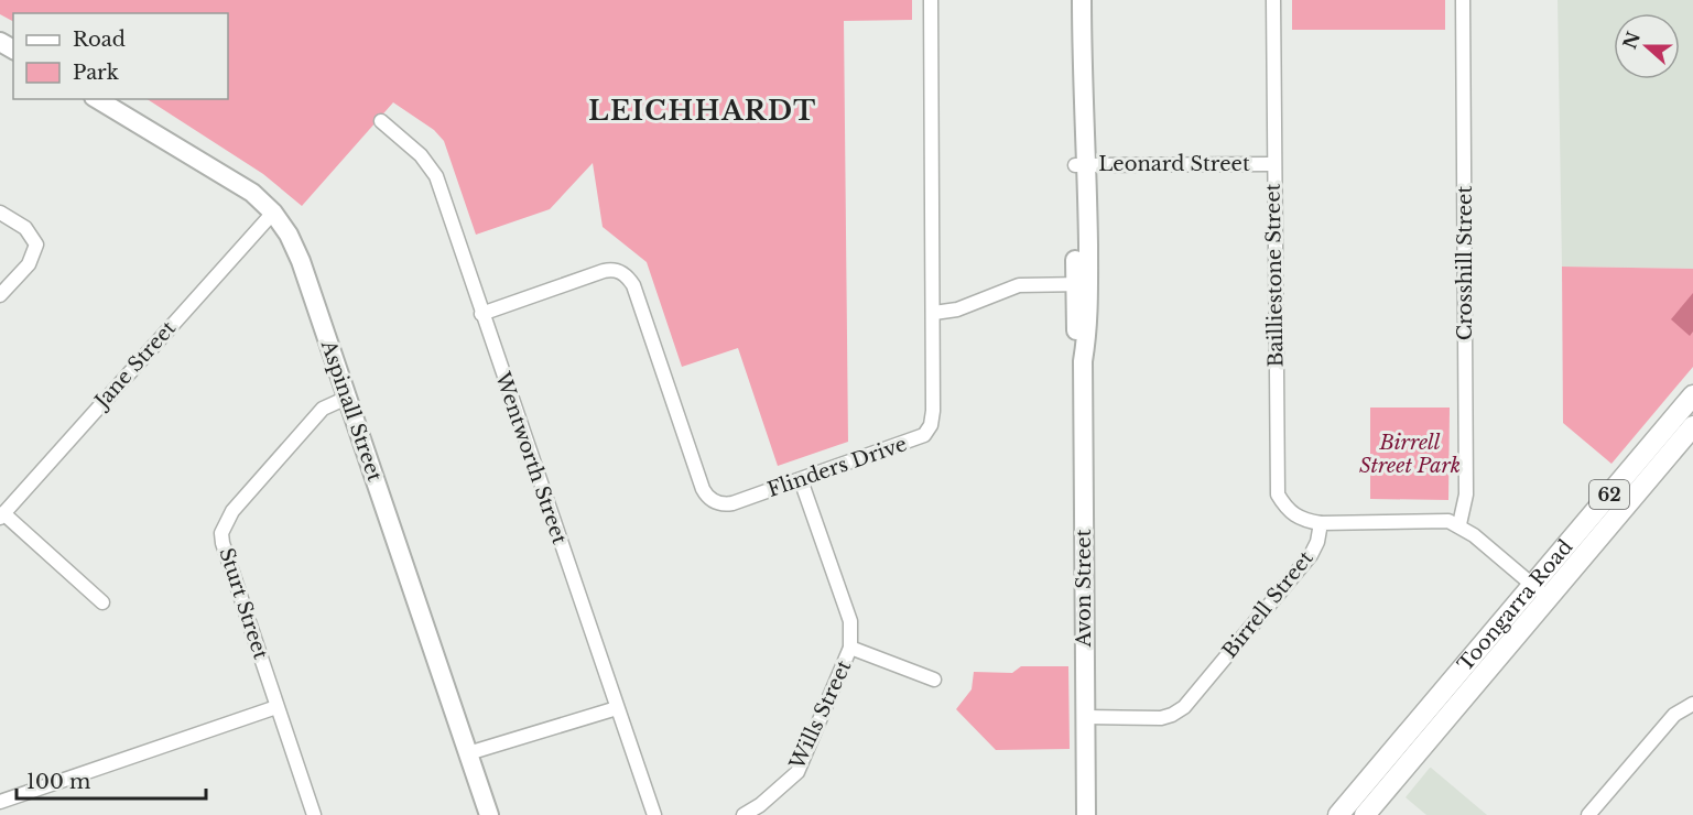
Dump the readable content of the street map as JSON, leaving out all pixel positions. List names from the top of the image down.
{
  "streets": {
    "main road": [
      "Aspinall Street",
      "62",
      "Avon Street",
      "Toongarra Road"
    ],
    "street": [
      "Leonard Street",
      "Crosshill Street",
      "Bailliestone Street",
      "Jane Street",
      "Wentworth Street",
      "Flinders Drive",
      "Sturt Street",
      "Birrell Street",
      "Wills Street"
    ]
  },
  "crossings": [
    ["Leonard Street", "Bailliestone Street"],
    ["Leonard Street", "Avon Street"],
    ["Bailliestone Street", "Birrell Street"],
    ["Jane Street", "Aspinall Street"],
    ["Aspinall Street", "Sturt Street"],
    ["Wentworth Street", "Flinders Drive"],
    ["Flinders Drive", "Wills Street"],
    ["Avon Street", "Birrell Street"]
  ],
  "districts": ["LEICHHARDT"],
  "parks": ["Birrell Street Park"],
  "legend": ["Road", "Park"],
  "scale_bar": "100 m",
  "north": "left"
}
